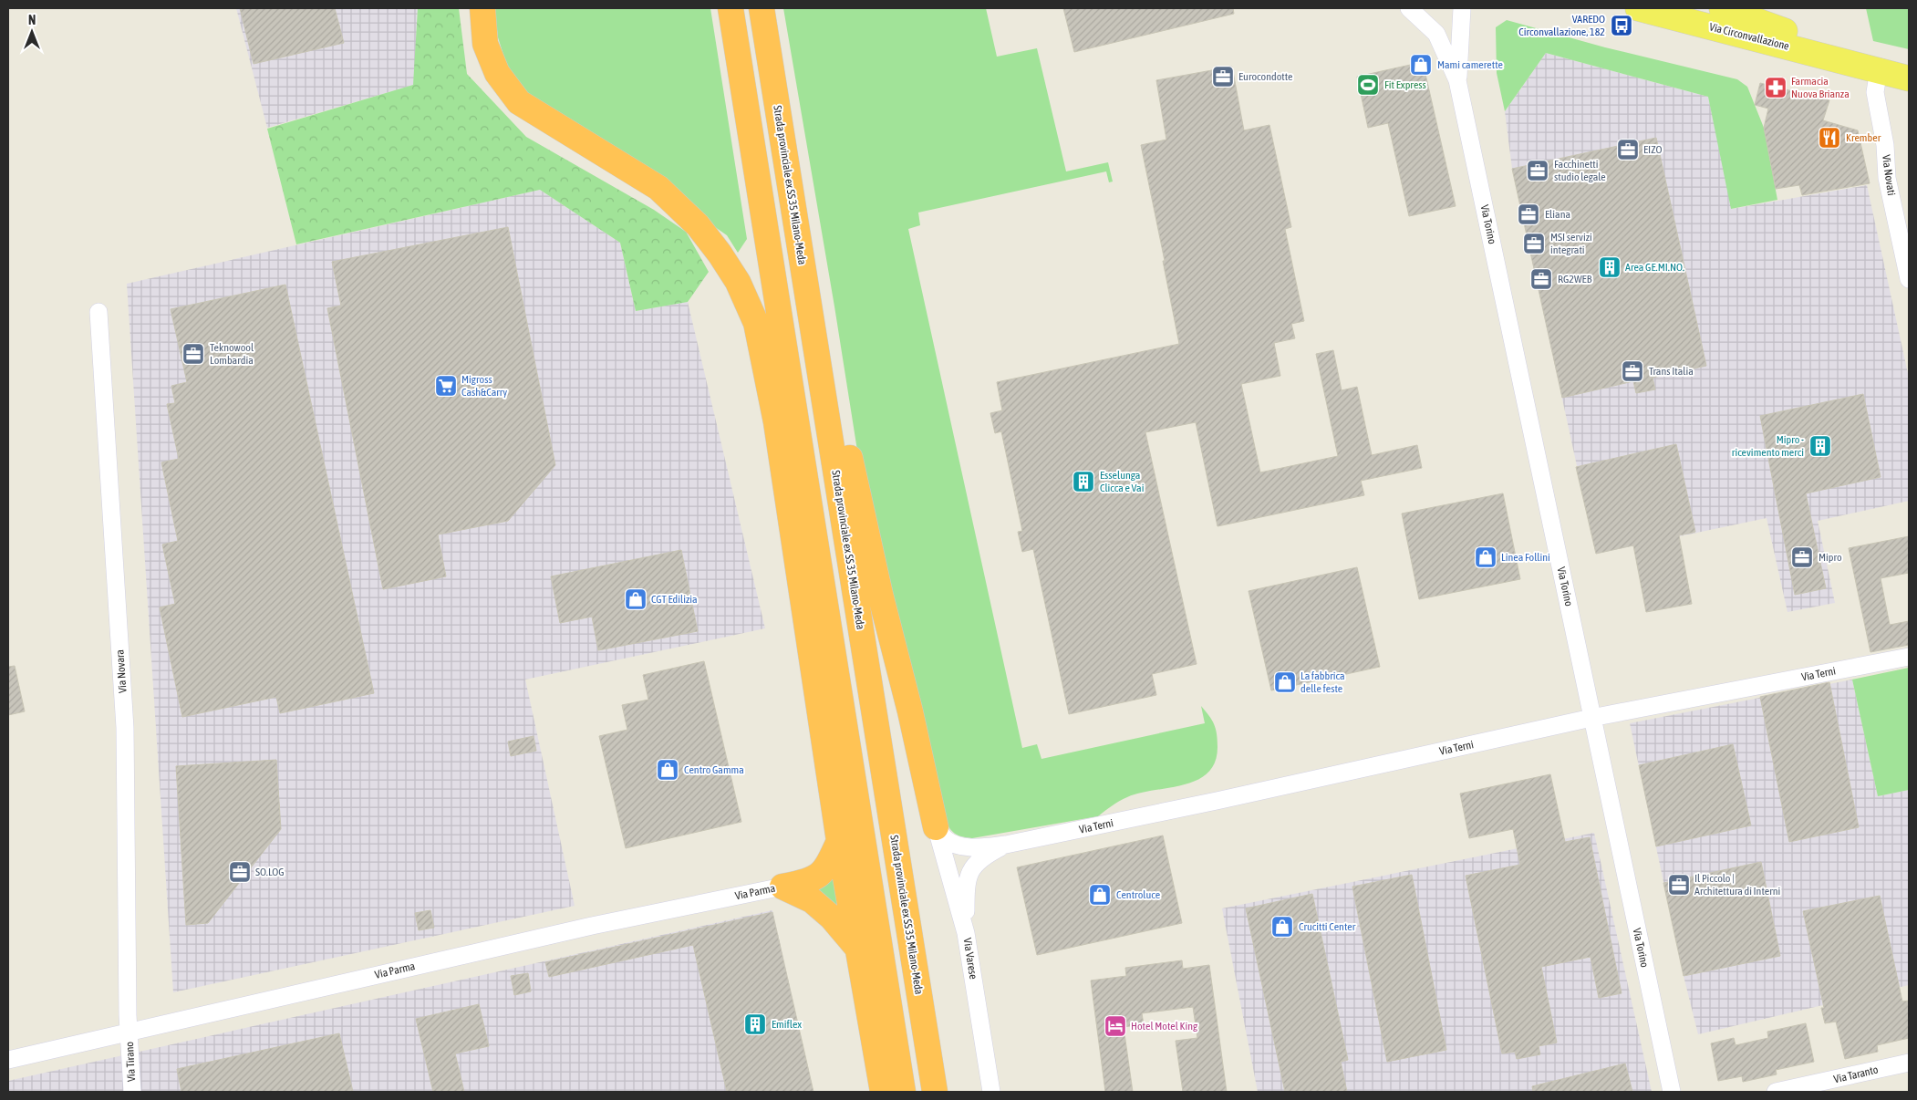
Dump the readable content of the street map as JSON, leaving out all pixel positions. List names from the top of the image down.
{
  "streets": {
    "highway": ["Strada provinciale ex SS 35 Milano-Meda"],
    "main road": ["Via Circonvallazione"],
    "street": [
      "Via Novati",
      "Via Torino",
      "Via Novara",
      "Via Terni",
      "Via Parma",
      "Via Varese",
      "Via Tirano",
      "Via Taranto"
    ]
  },
  "crossings": [
    ["Via Circonvallazione", "Via Novati"],
    ["Via Torino", "Via Terni"],
    ["Via Novara", "Via Parma"],
    ["Via Novara", "Via Tirano"],
    ["Via Parma", "Via Tirano"]
  ],
  "places": {
    "bus stop": ["VAREDO Circonvallazione, 182"],
    "shop": [
      "Mami camerette",
      "Linea Follini",
      "CGT Edilizia",
      "La fabbrica delle feste",
      "Centro Gamma",
      "Centroluce",
      "Crucitti Center"
    ],
    "office": [
      "Eurocondotte",
      "EIZO",
      "Facchinetti studio legale",
      "Eliana",
      "MSI servizi integrati",
      "RG2WEB",
      "Teknowool Lombardia",
      "Trans Italia",
      "Mipro",
      "SO.LOG",
      "Il Piccolo | Architettura di Interni"
    ],
    "sports": ["Fit Express"],
    "pharmacy": ["Farmacia Nuova Brianza"],
    "restaurant": ["Krember"],
    "building": [
      "Area GE.MI.NO.",
      "Mipro - ricevimento merci",
      "Esselunga Clicca e Vai",
      "Emiflex"
    ],
    "supermarket": ["Migross Cash&Carry"],
    "hotel": ["Hotel Motel King"]
  },
  "north": "top"
}
